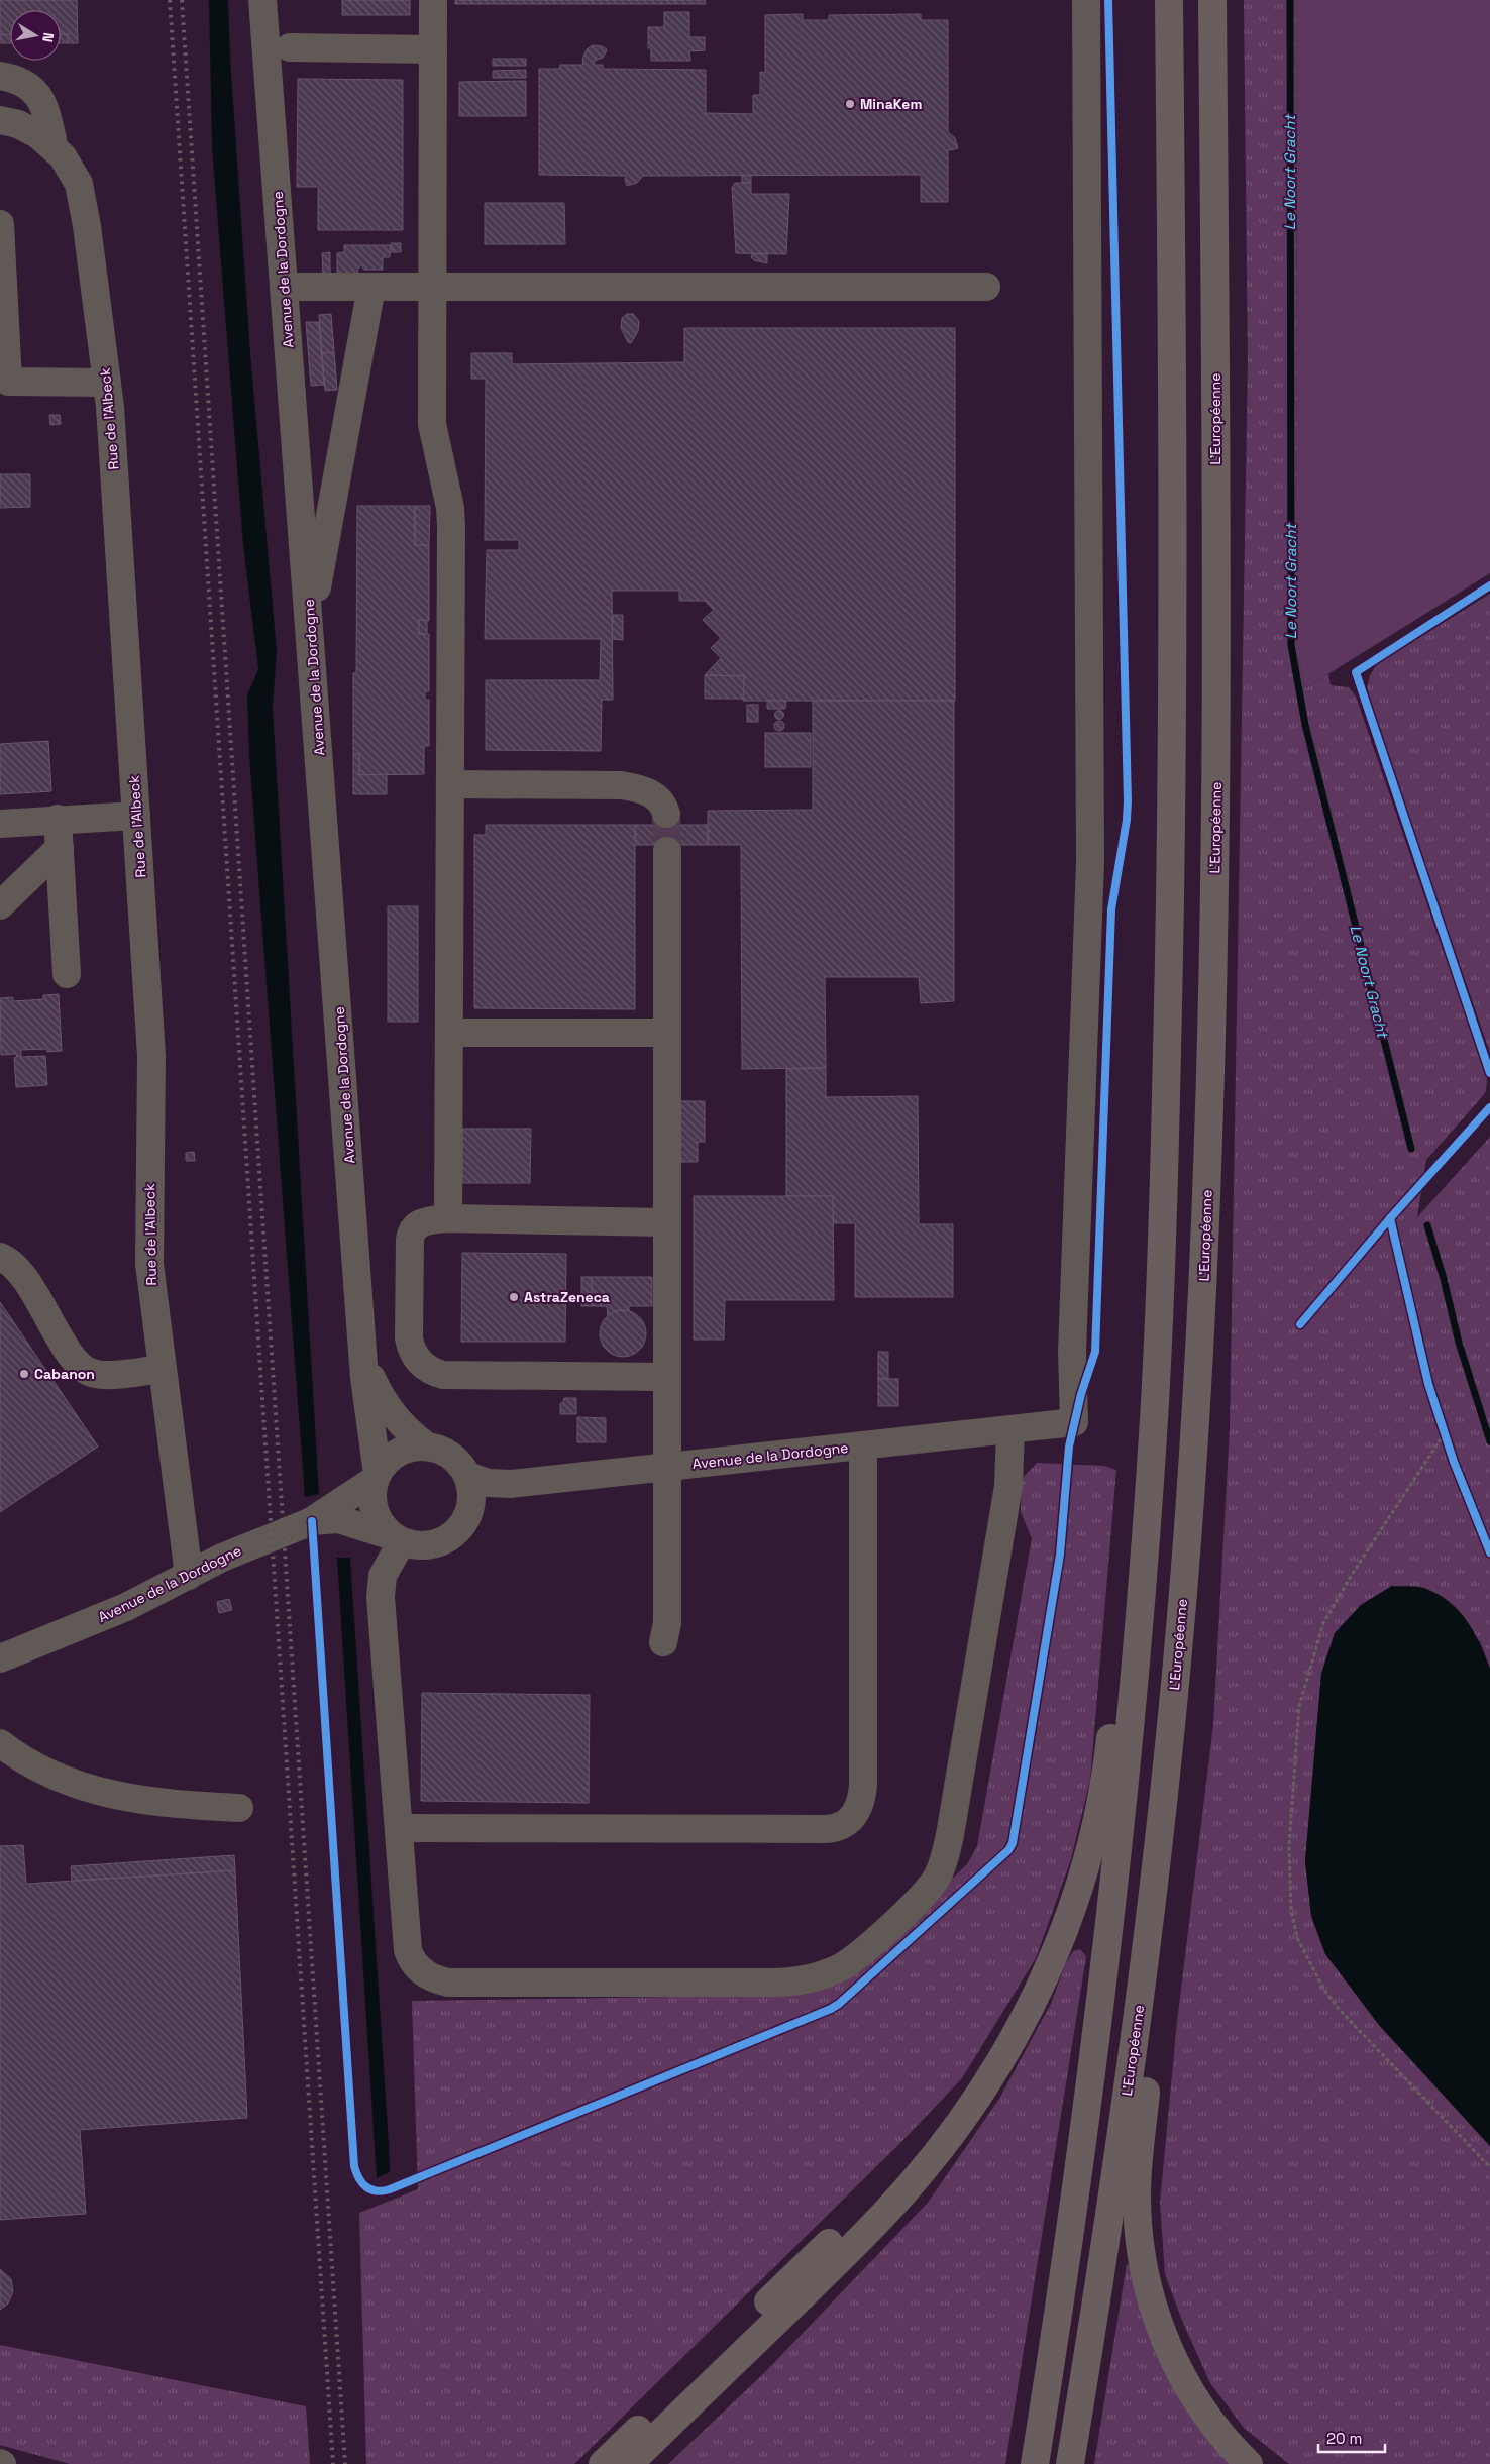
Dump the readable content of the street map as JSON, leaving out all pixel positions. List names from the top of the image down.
{
  "streets": {
    "highway": ["L'Européenne"],
    "street": ["Avenue de la Dordogne", "Rue de l'Albeck"]
  },
  "crossings": [
    ["Avenue de la Dordogne", "Rue de l'Albeck"]
  ],
  "water": ["Le Noort Gracht"],
  "places": ["MinaKem", "AstraZeneca", "Cabanon"],
  "scale_bar": "20 m",
  "north": "right"
}
